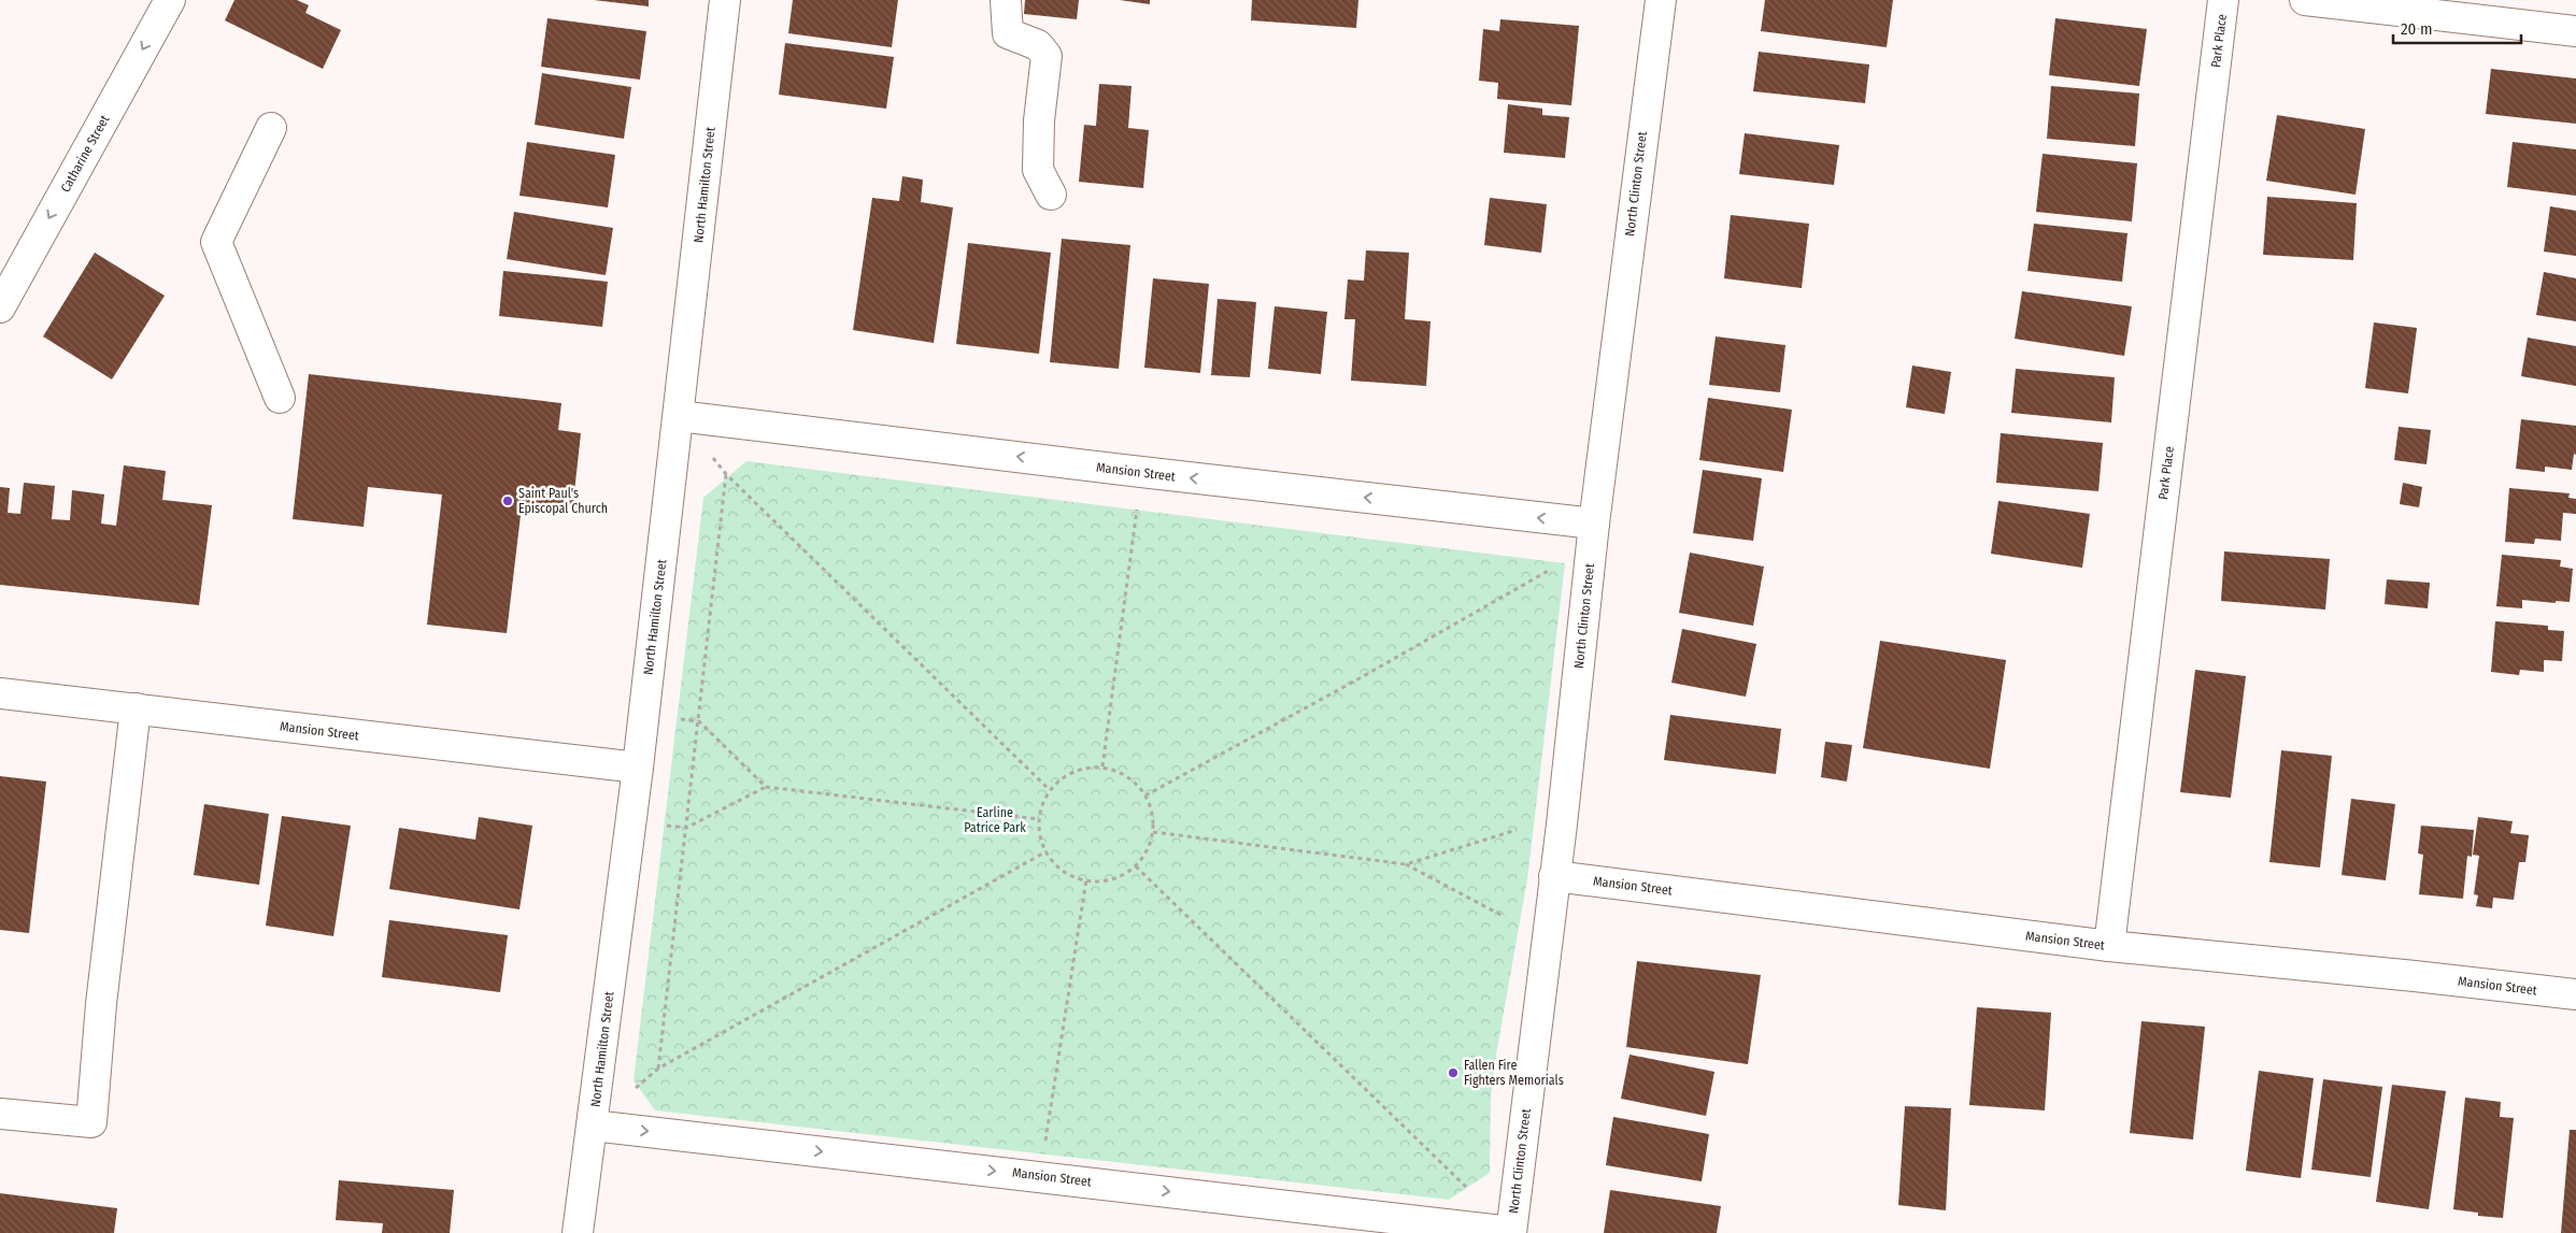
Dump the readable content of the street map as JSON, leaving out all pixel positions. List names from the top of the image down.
{
  "streets": {
    "street": [
      "Park Place",
      "Catharine Street",
      "North Clinton Street",
      "North Hamilton Street",
      "Mansion Street"
    ]
  },
  "crossings": [
    ["Park Place", "Mansion Street"],
    ["North Clinton Street", "Mansion Street"],
    ["North Hamilton Street", "Mansion Street"]
  ],
  "one_way": ["Catharine Street"],
  "parks": ["Earline Patrice Park"],
  "places": ["Saint Paul's Episcopal Church", "Fallen Fire Fighters Memorials"],
  "scale_bar": "20 m"
}
